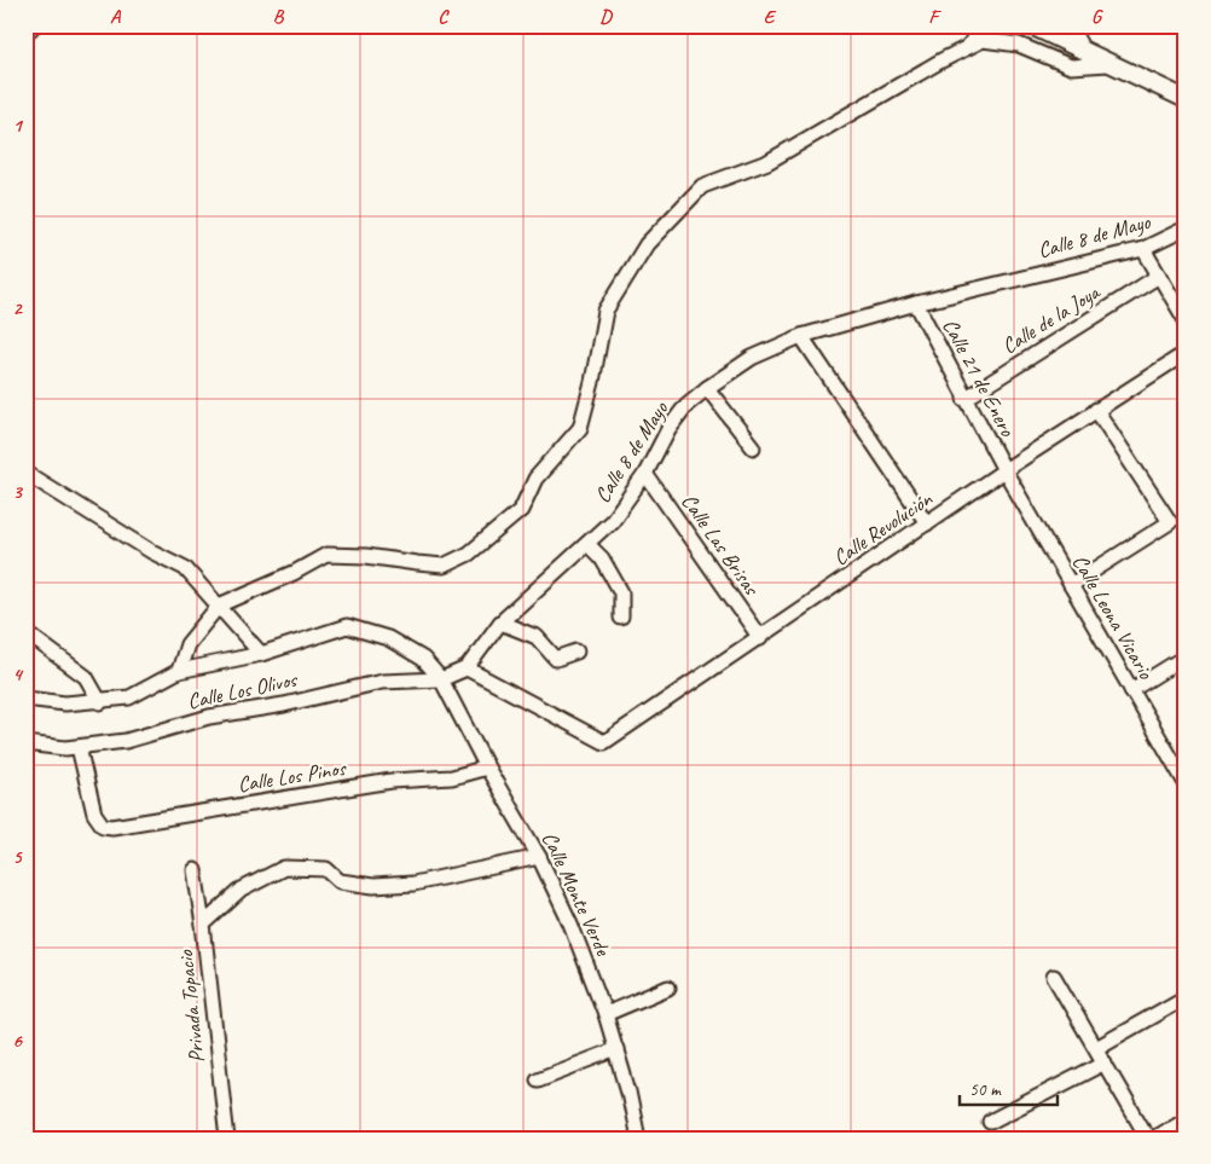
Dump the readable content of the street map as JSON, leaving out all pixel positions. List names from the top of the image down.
{
  "streets": {
    "street": [
      "Calle 8 de Mayo",
      "Calle de la Joya",
      "Calle 21 de Enero",
      "Calle Revolución",
      "Calle Las Brisas",
      "Calle Leona Vicario",
      "Calle Los Olivos",
      "Calle Los Pinos",
      "Calle Monte Verde",
      "Privada Topacio"
    ]
  },
  "crossings": [
    ["Calle 8 de Mayo", "Calle 21 de Enero"],
    ["Calle 8 de Mayo", "Calle Revolución"],
    ["Calle 8 de Mayo", "Calle Las Brisas"],
    ["Calle 8 de Mayo", "Calle Los Olivos"],
    ["Calle de la Joya", "Calle 21 de Enero"],
    ["Calle 21 de Enero", "Calle Revolución"],
    ["Calle 21 de Enero", "Calle Leona Vicario"],
    ["Calle Revolución", "Calle Las Brisas"],
    ["Calle Revolución", "Calle Leona Vicario"],
    ["Calle Revolución", "Calle Los Olivos"],
    ["Calle Los Olivos", "Calle Los Pinos"],
    ["Calle Los Olivos", "Calle Monte Verde"],
    ["Calle Los Pinos", "Calle Monte Verde"]
  ],
  "scale_bar": "50 m",
  "grid": {
    "columns": [
      "A",
      "B",
      "C",
      "D",
      "E",
      "F",
      "G"
    ],
    "rows": [
      "1",
      "2",
      "3",
      "4",
      "5",
      "6"
    ]
  }
}
